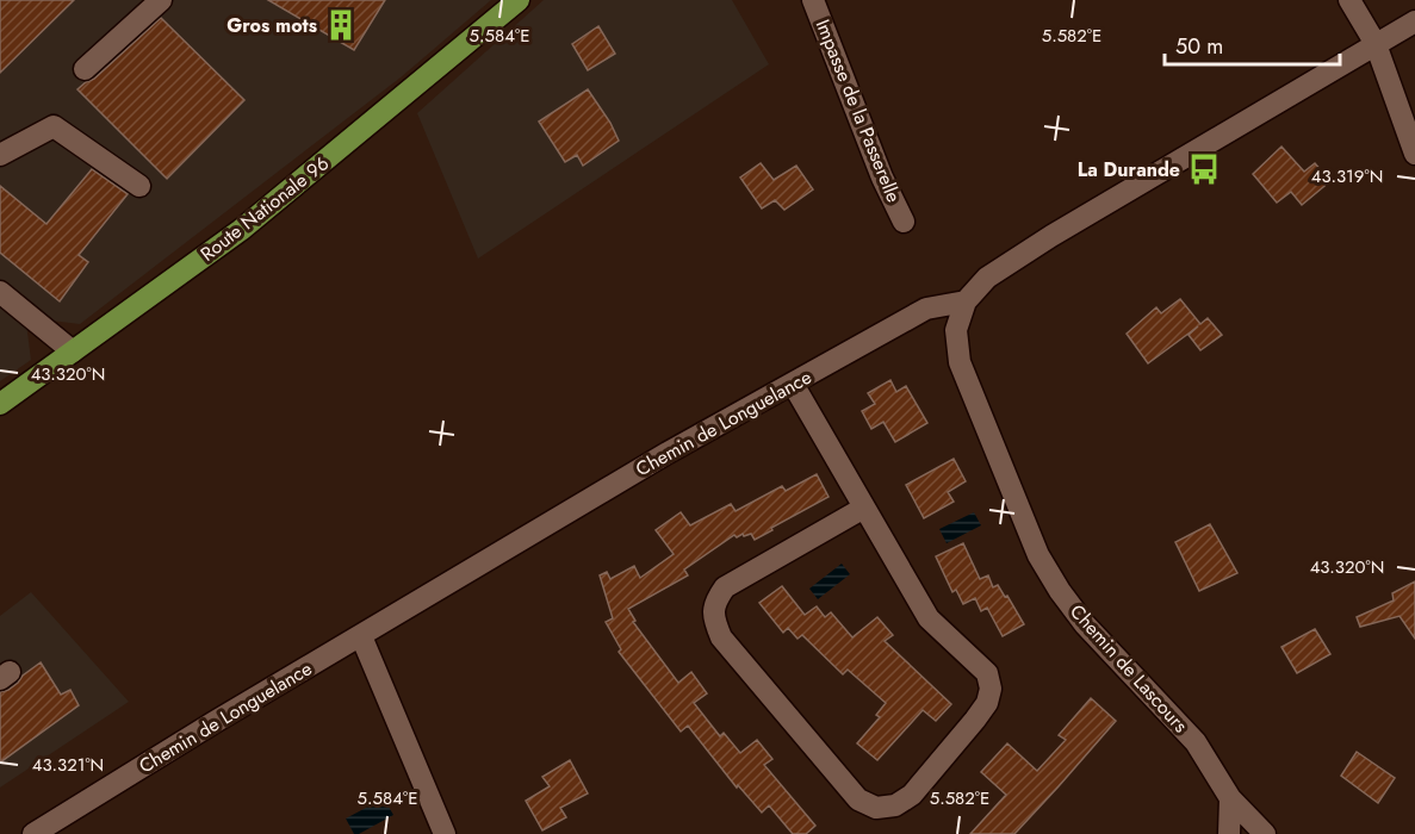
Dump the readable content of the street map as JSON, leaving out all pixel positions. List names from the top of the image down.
{
  "streets": {
    "main road": ["Route Nationale 96"],
    "street": ["Impasse de la Passerelle", "Chemin de Longuelance", "Chemin de Lascours"]
  },
  "crossings": [
    ["Chemin de Longuelance", "Chemin de Lascours"]
  ],
  "places": {
    "building": ["Gros mots"],
    "bus stop": ["La Durande"]
  },
  "scale_bar": "50 m",
  "coordinates": [
    "5.584°E",
    "5.582°E",
    "43.319°N",
    "43.320°N",
    "43.321°N"
  ]
}
